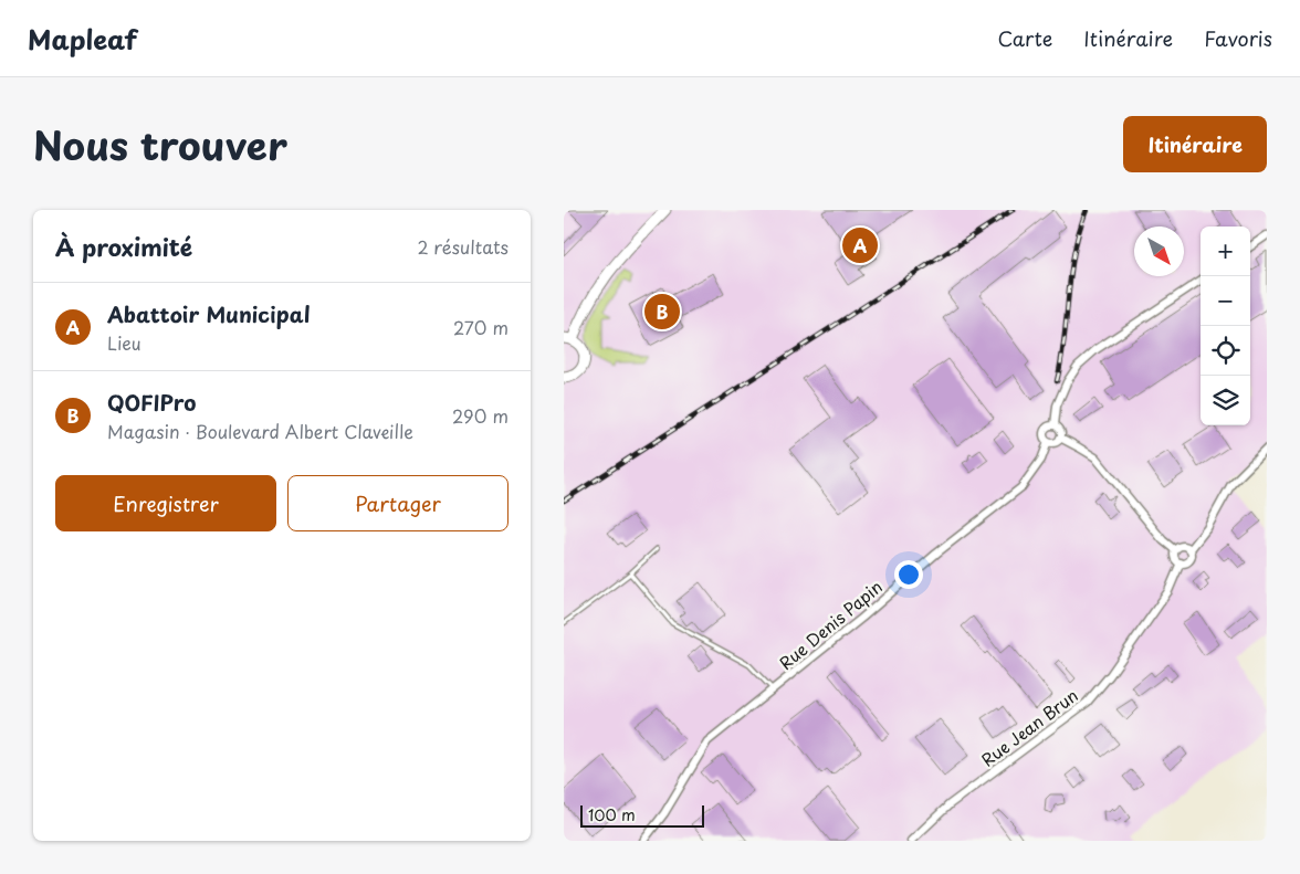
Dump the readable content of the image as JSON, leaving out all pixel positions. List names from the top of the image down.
{
  "streets": {
    "street": ["Rue Denis Papin", "Rue Jean Brun"]
  },
  "scale_bar": "100 m",
  "north": "bottom right",
  "page": {
    "header": "Mapleaf",
    "nav": ["Carte", "Itinéraire", "Favoris"],
    "title": "Nous trouver",
    "buttons": [
      "Itinéraire",
      ["Enregistrer", "Partager"]
    ],
    "heading": ["À proximité", "2 résultats"],
    "pins": ["A", "B"],
    "map_buttons": ["+", "−"],
    "list": [
      {
        "mark": "A",
        "name": "Abattoir Municipal",
        "note": "Lieu",
        "value": "270 m"
      },
      {
        "mark": "B",
        "name": "QOFIPro",
        "note": "Magasin · Boulevard Albert Claveille",
        "value": "290 m"
      }
    ],
    "scale": "100 m"
  }
}
